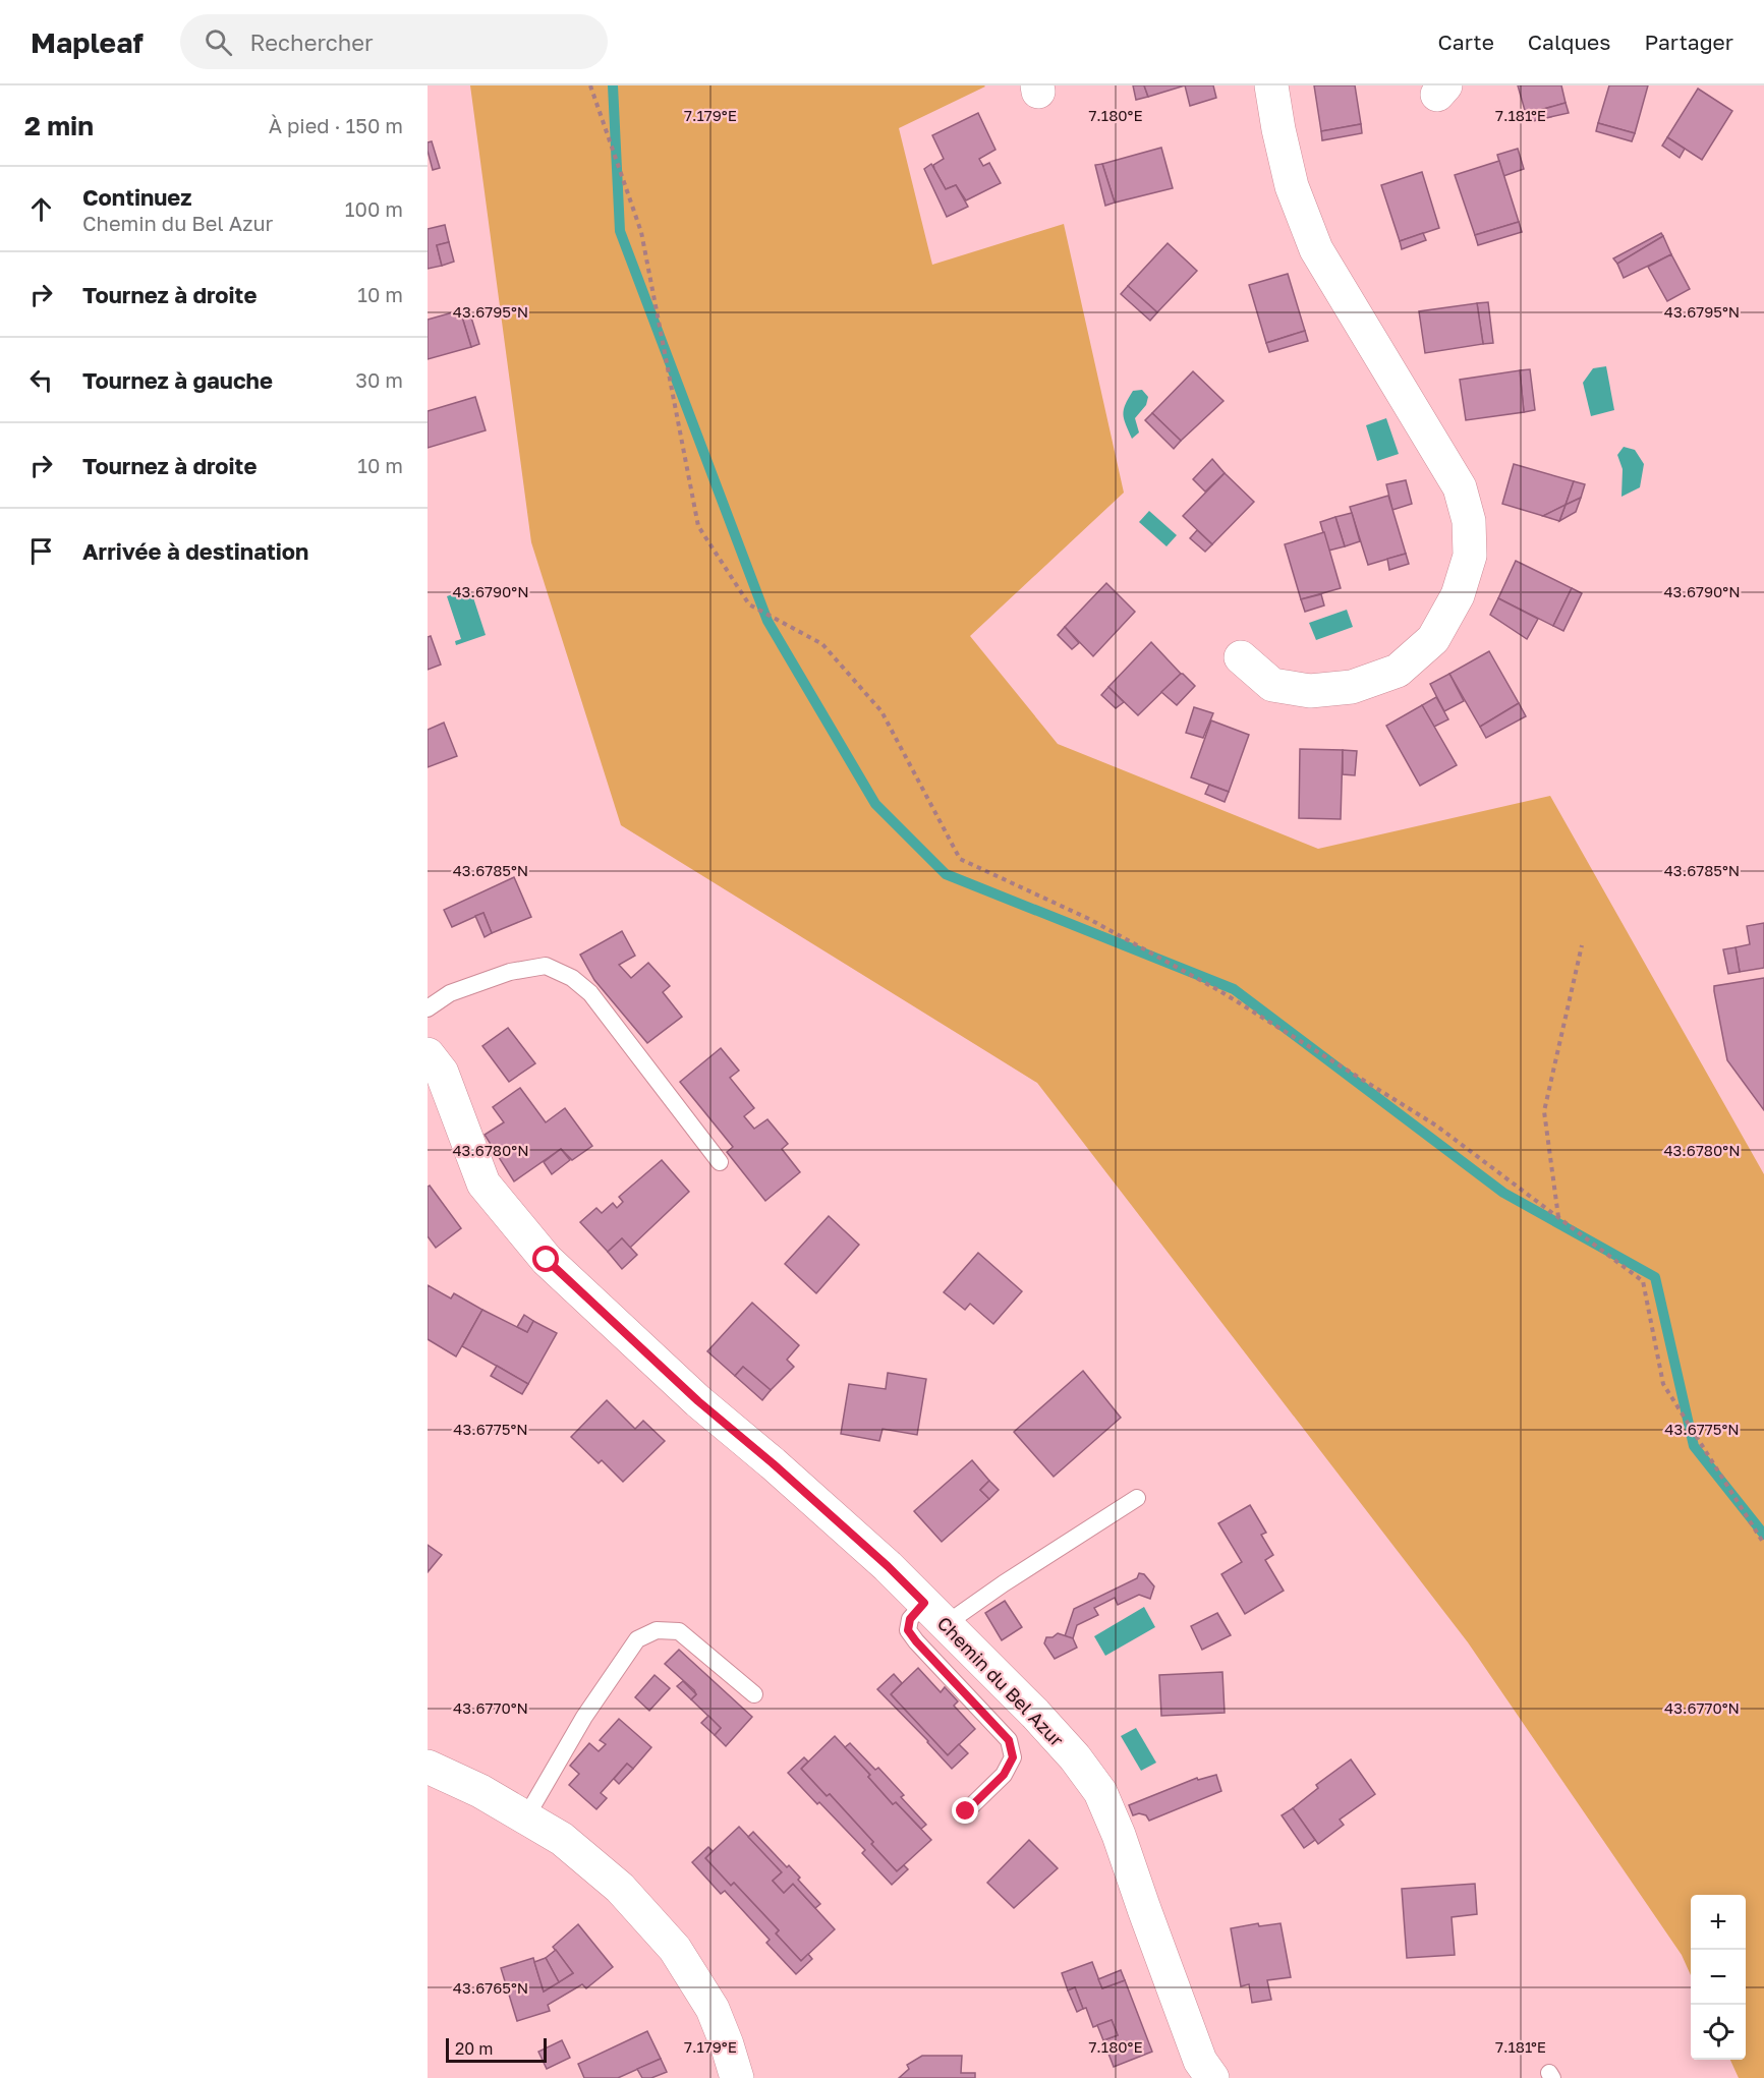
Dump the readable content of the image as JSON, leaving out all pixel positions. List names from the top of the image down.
{
  "streets": {
    "street": ["Chemin du Bel Azur"]
  },
  "scale_bar": "20 m",
  "page": {
    "header": "Mapleaf",
    "search": "Rechercher",
    "nav": ["Carte", "Calques", "Partager"],
    "heading": ["2 min", "À pied · 150 m"],
    "list": [
      ["Continuez", "Chemin du Bel Azur", "100 m"],
      ["Tournez à droite", "10 m"],
      ["Tournez à gauche", "30 m"],
      ["Tournez à droite", "10 m"],
      "Arrivée à destination"
    ],
    "map_buttons": ["+", "−"],
    "scale": "20 m"
  },
  "coordinates": [
    "7.179°E",
    "7.180°E",
    "7.181°E",
    "43.6795°N",
    "43.6790°N",
    "43.6785°N",
    "43.6780°N",
    "43.6775°N",
    "43.6770°N",
    "43.6765°N"
  ]
}
